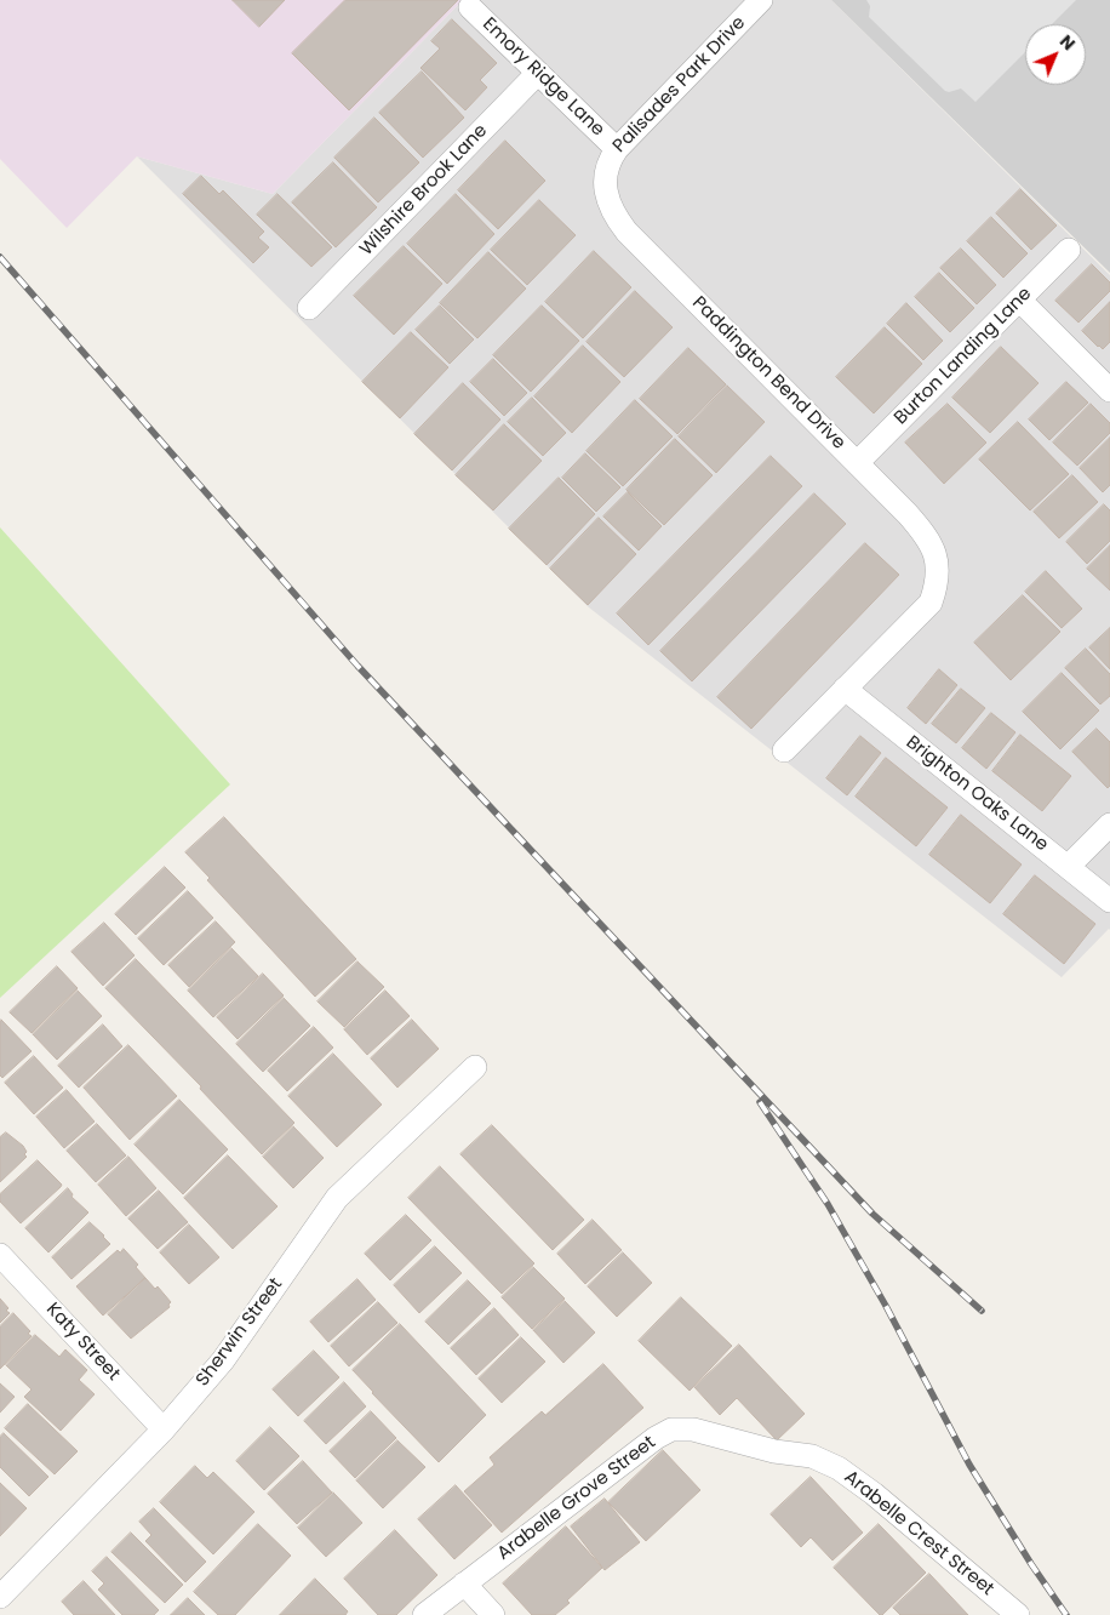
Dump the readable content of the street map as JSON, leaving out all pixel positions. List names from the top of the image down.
{
  "streets": {
    "street": [
      "Emory Ridge Lane",
      "Palisades Park Drive",
      "Wilshire Brook Lane",
      "Burton Landing Lane",
      "Paddington Bend Drive",
      "Brighton Oaks Lane",
      "Sherwin Street",
      "Katy Street",
      "Arabelle Grove Street",
      "Arabelle Crest Street"
    ]
  },
  "crossings": [
    ["Emory Ridge Lane", "Palisades Park Drive"],
    ["Emory Ridge Lane", "Wilshire Brook Lane"],
    ["Palisades Park Drive", "Paddington Bend Drive"],
    ["Burton Landing Lane", "Paddington Bend Drive"],
    ["Paddington Bend Drive", "Brighton Oaks Lane"],
    ["Sherwin Street", "Katy Street"],
    ["Arabelle Grove Street", "Arabelle Crest Street"]
  ],
  "north": "top right"
}
